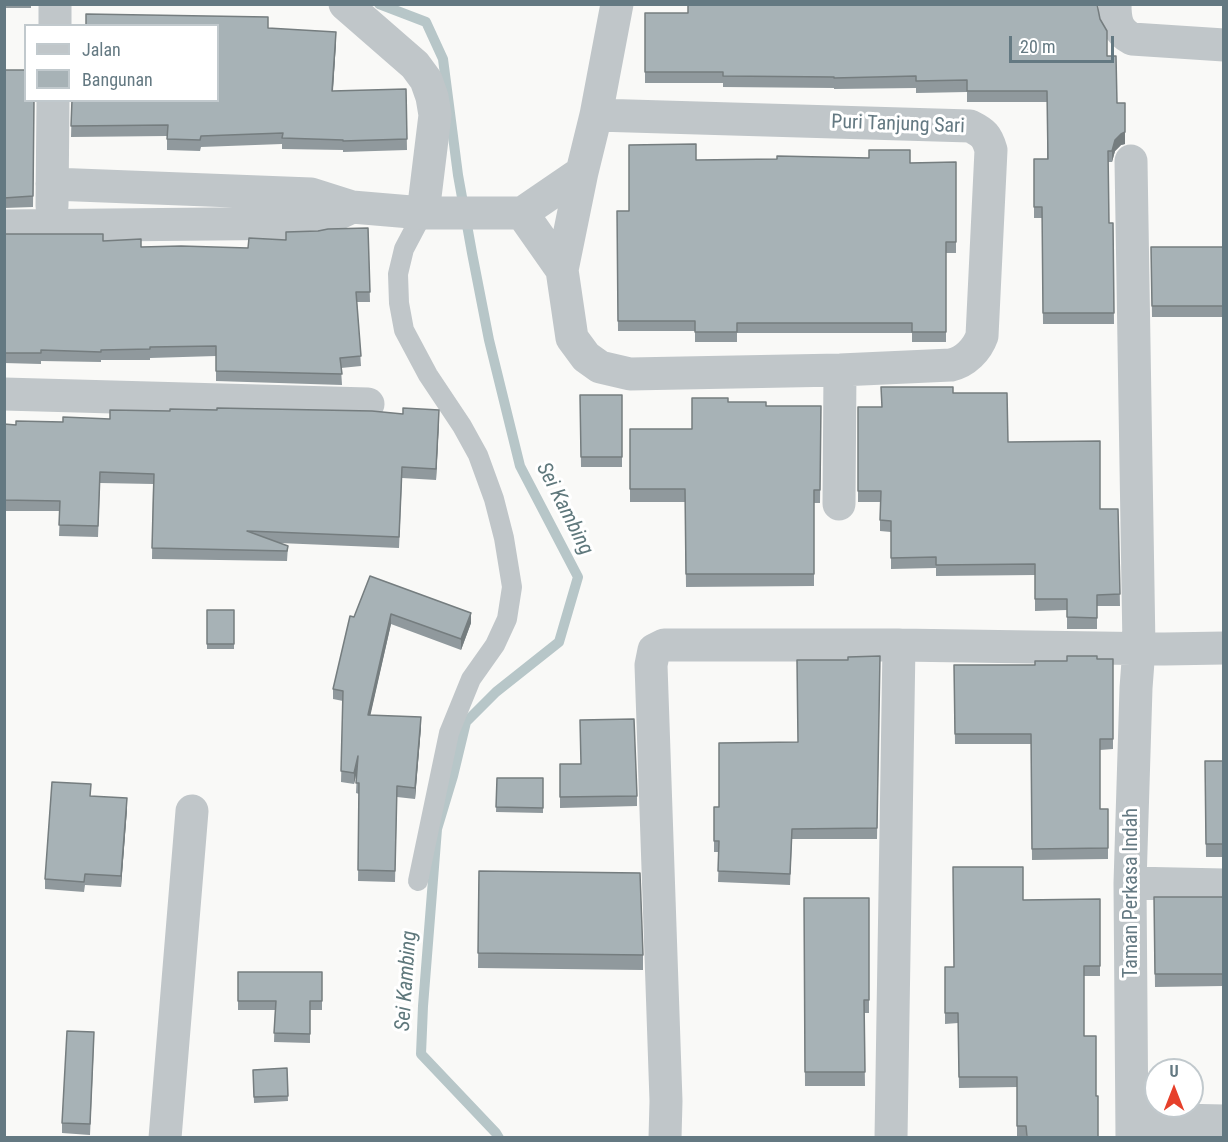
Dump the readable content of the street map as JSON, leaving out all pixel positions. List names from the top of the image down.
{
  "streets": {
    "street": ["Puri Tanjung Sari", "Taman Perkasa Indah"]
  },
  "water": ["Sei Kambing"],
  "legend": ["Jalan", "Bangunan"],
  "scale_bar": "20 m",
  "north": "top"
}
